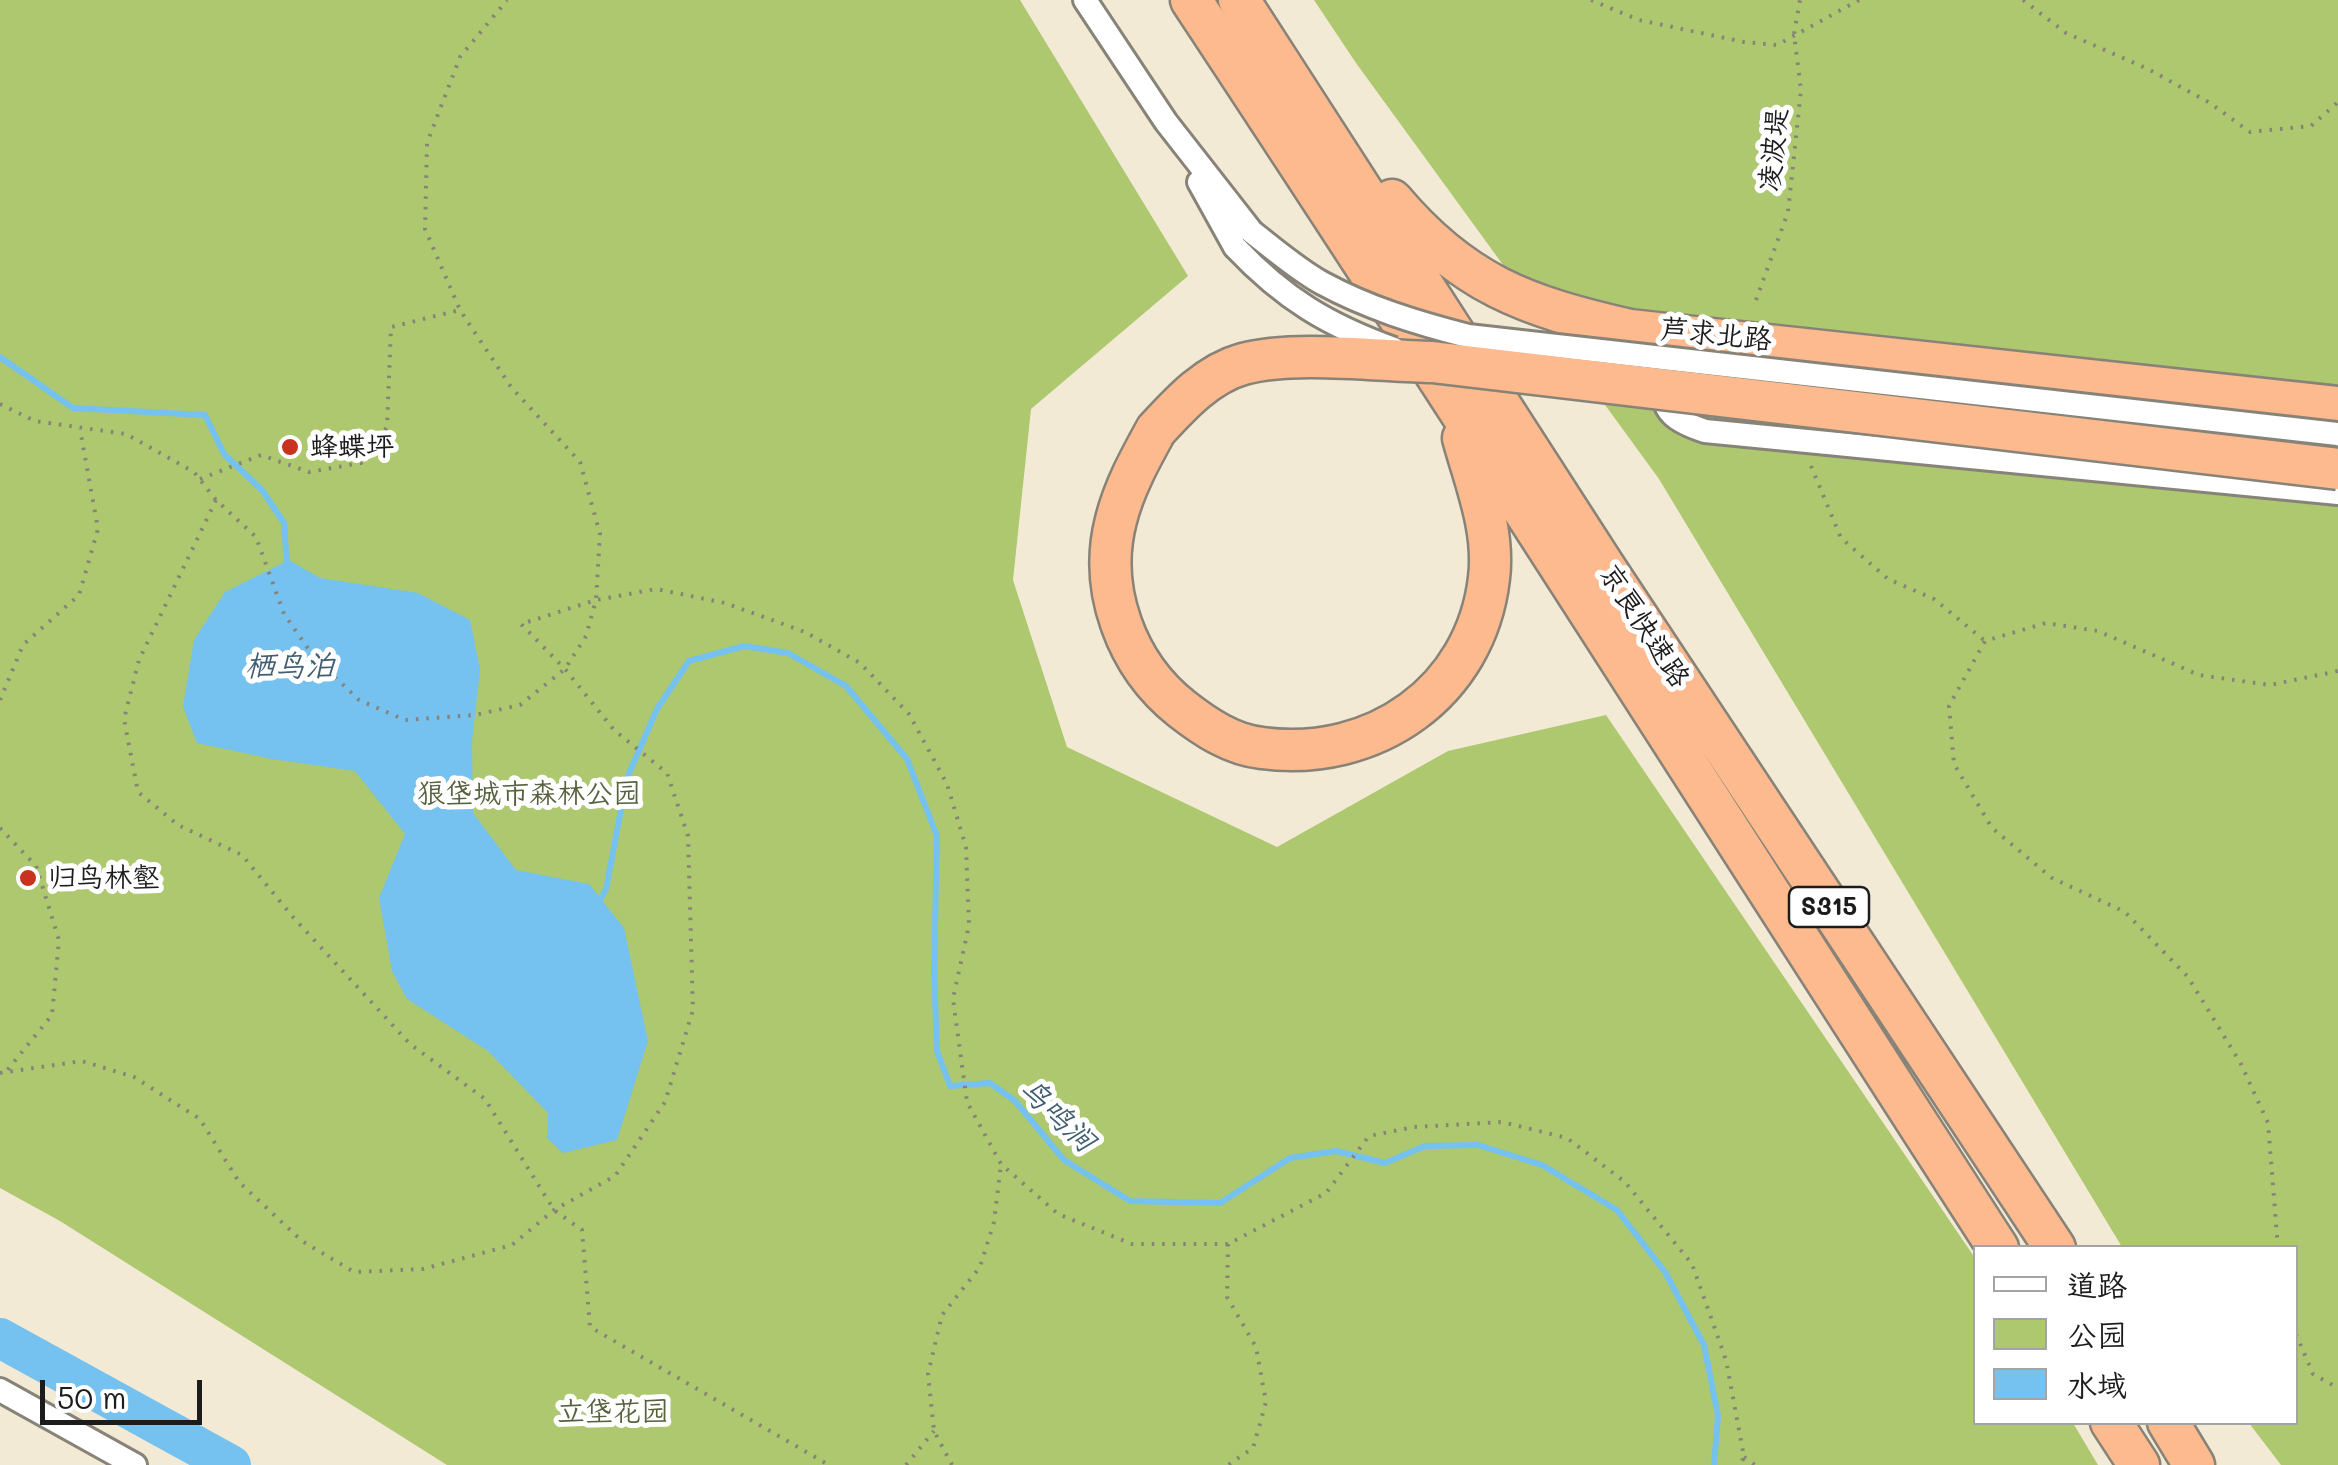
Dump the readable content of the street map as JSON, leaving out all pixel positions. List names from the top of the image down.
{
  "streets": {
    "highway": ["京良快速路", "S315"],
    "street": ["芦求北路"],
    "path": ["凌波堤"]
  },
  "crossings": [
    ["芦求北路", "京良快速路"]
  ],
  "water": ["栖鸟泊", "鸟鸣涧"],
  "parks": ["狼垡城市森林公园", "立垡花园"],
  "places": ["蜂蝶坪", "归鸟林壑"],
  "legend": ["道路", "公园", "水域"],
  "scale_bar": "50 m"
}
